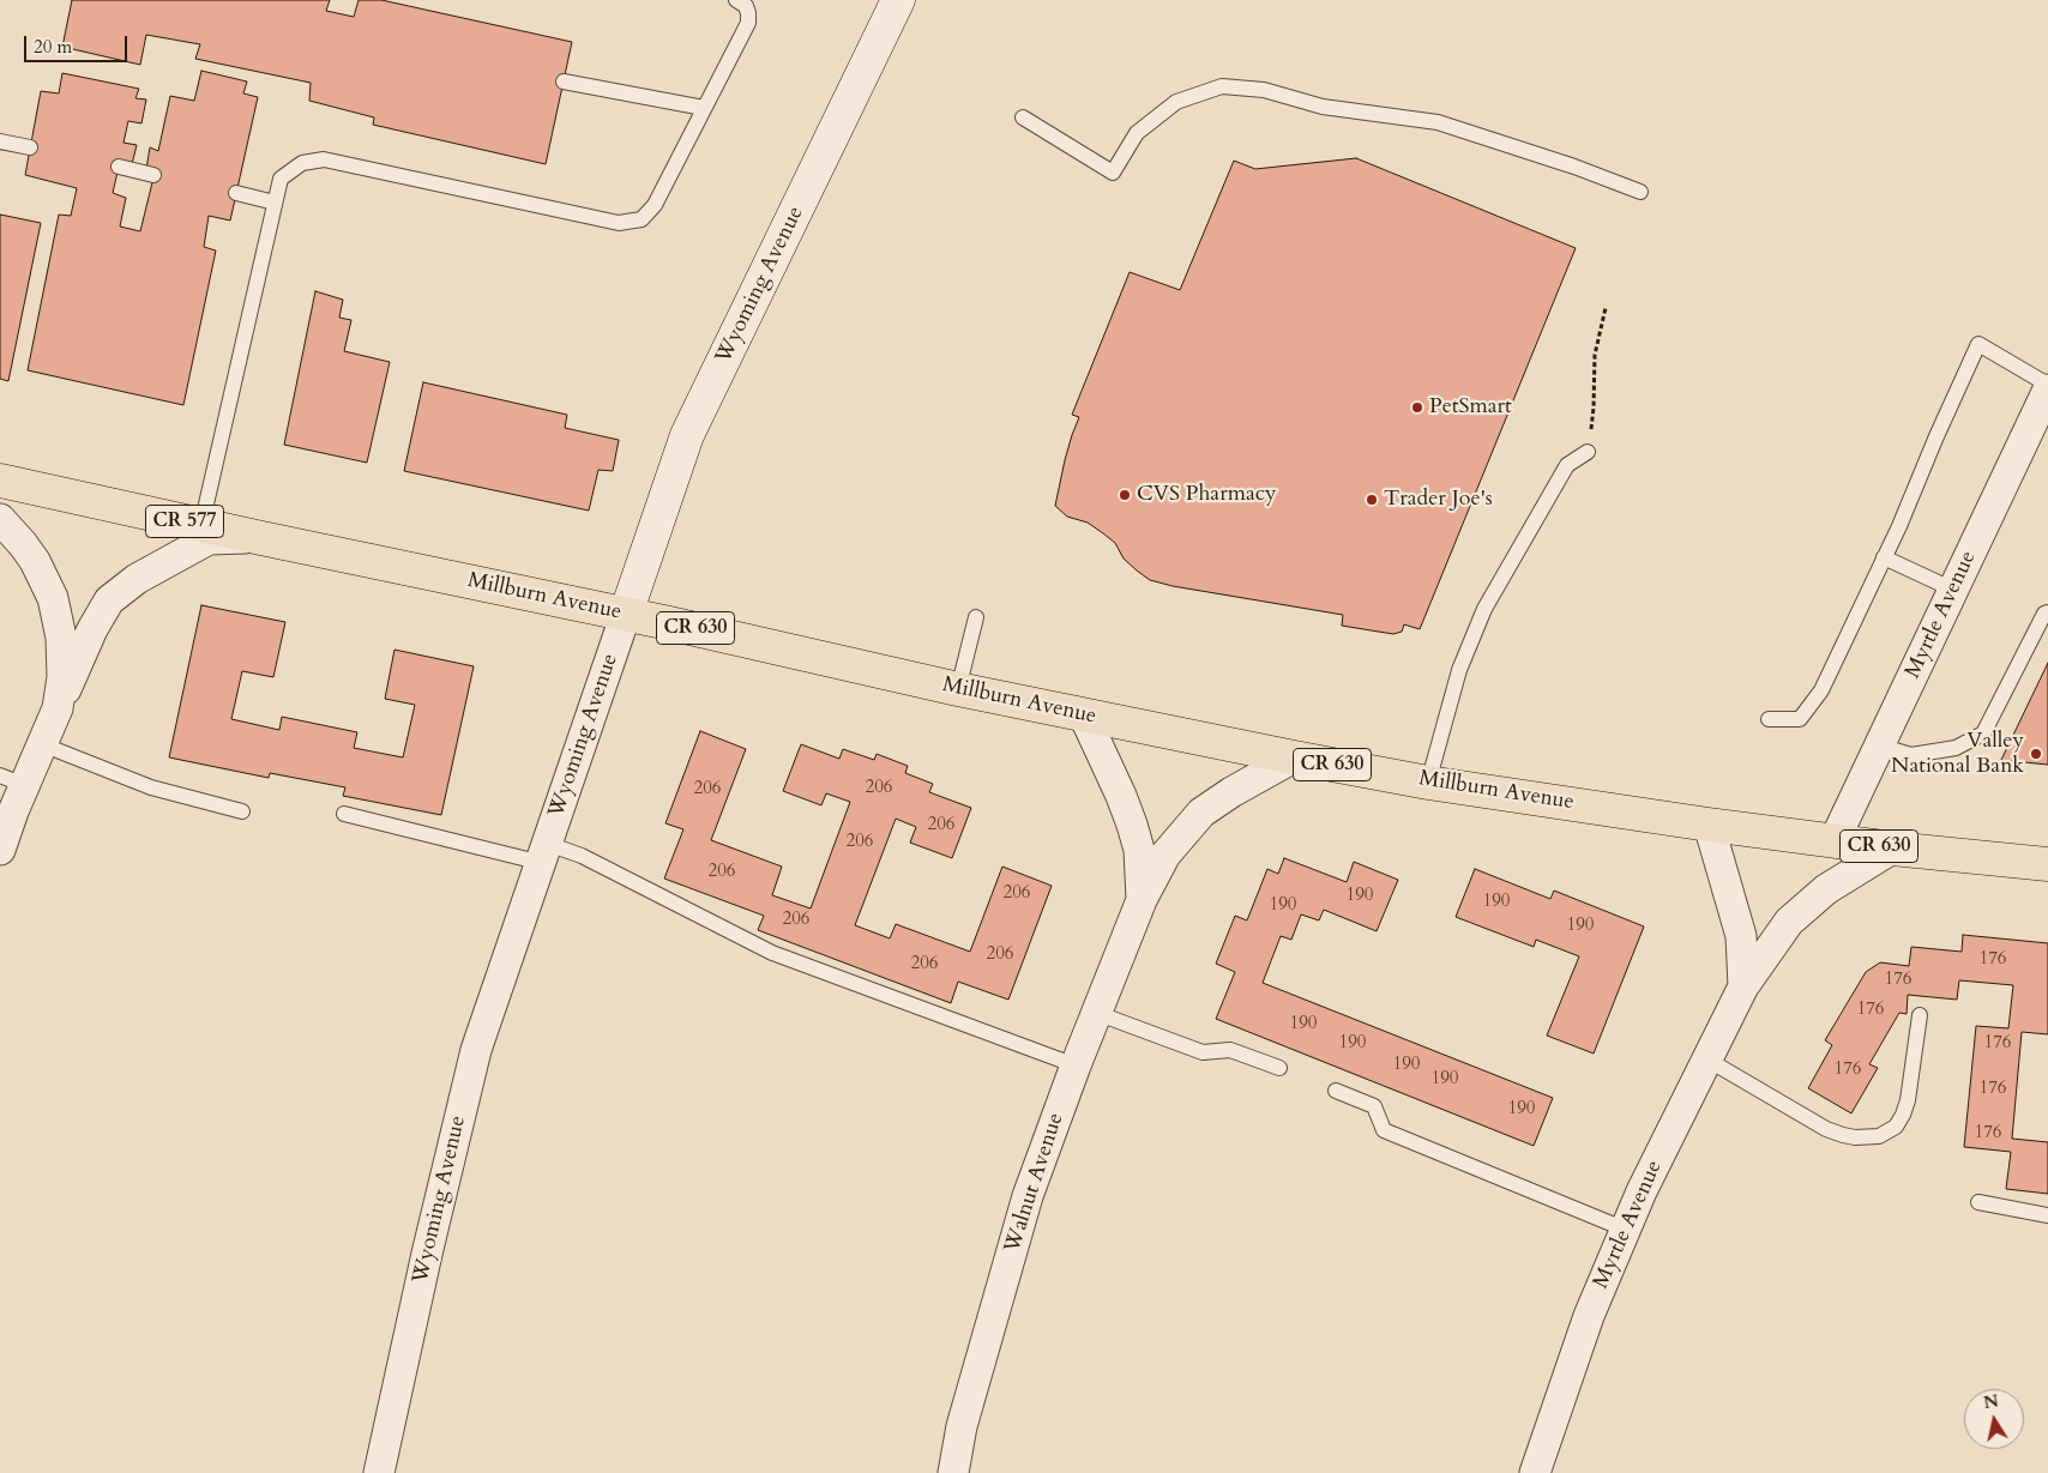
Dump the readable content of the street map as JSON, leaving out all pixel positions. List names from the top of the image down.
{
  "streets": {
    "main road": [
      "Wyoming Avenue",
      "CR 577",
      "Millburn Avenue",
      "CR 630"
    ],
    "street": ["Myrtle Avenue", "Walnut Avenue"]
  },
  "crossings": [
    ["Wyoming Avenue", "Millburn Avenue"],
    ["Millburn Avenue", "Myrtle Avenue"],
    ["Millburn Avenue", "Walnut Avenue"]
  ],
  "places": [
    "PetSmart",
    "CVS Pharmacy",
    "Trader Joe's",
    "Valley National Bank"
  ],
  "house_numbers": [
    "206",
    "206",
    "206",
    "206",
    "206",
    "206",
    "190",
    "190",
    "190",
    "206",
    "190",
    "206",
    "176",
    "206",
    "176",
    "176",
    "190",
    "190",
    "176",
    "190",
    "176",
    "190",
    "176",
    "190",
    "176"
  ],
  "scale_bar": "20 m",
  "north": "top"
}
